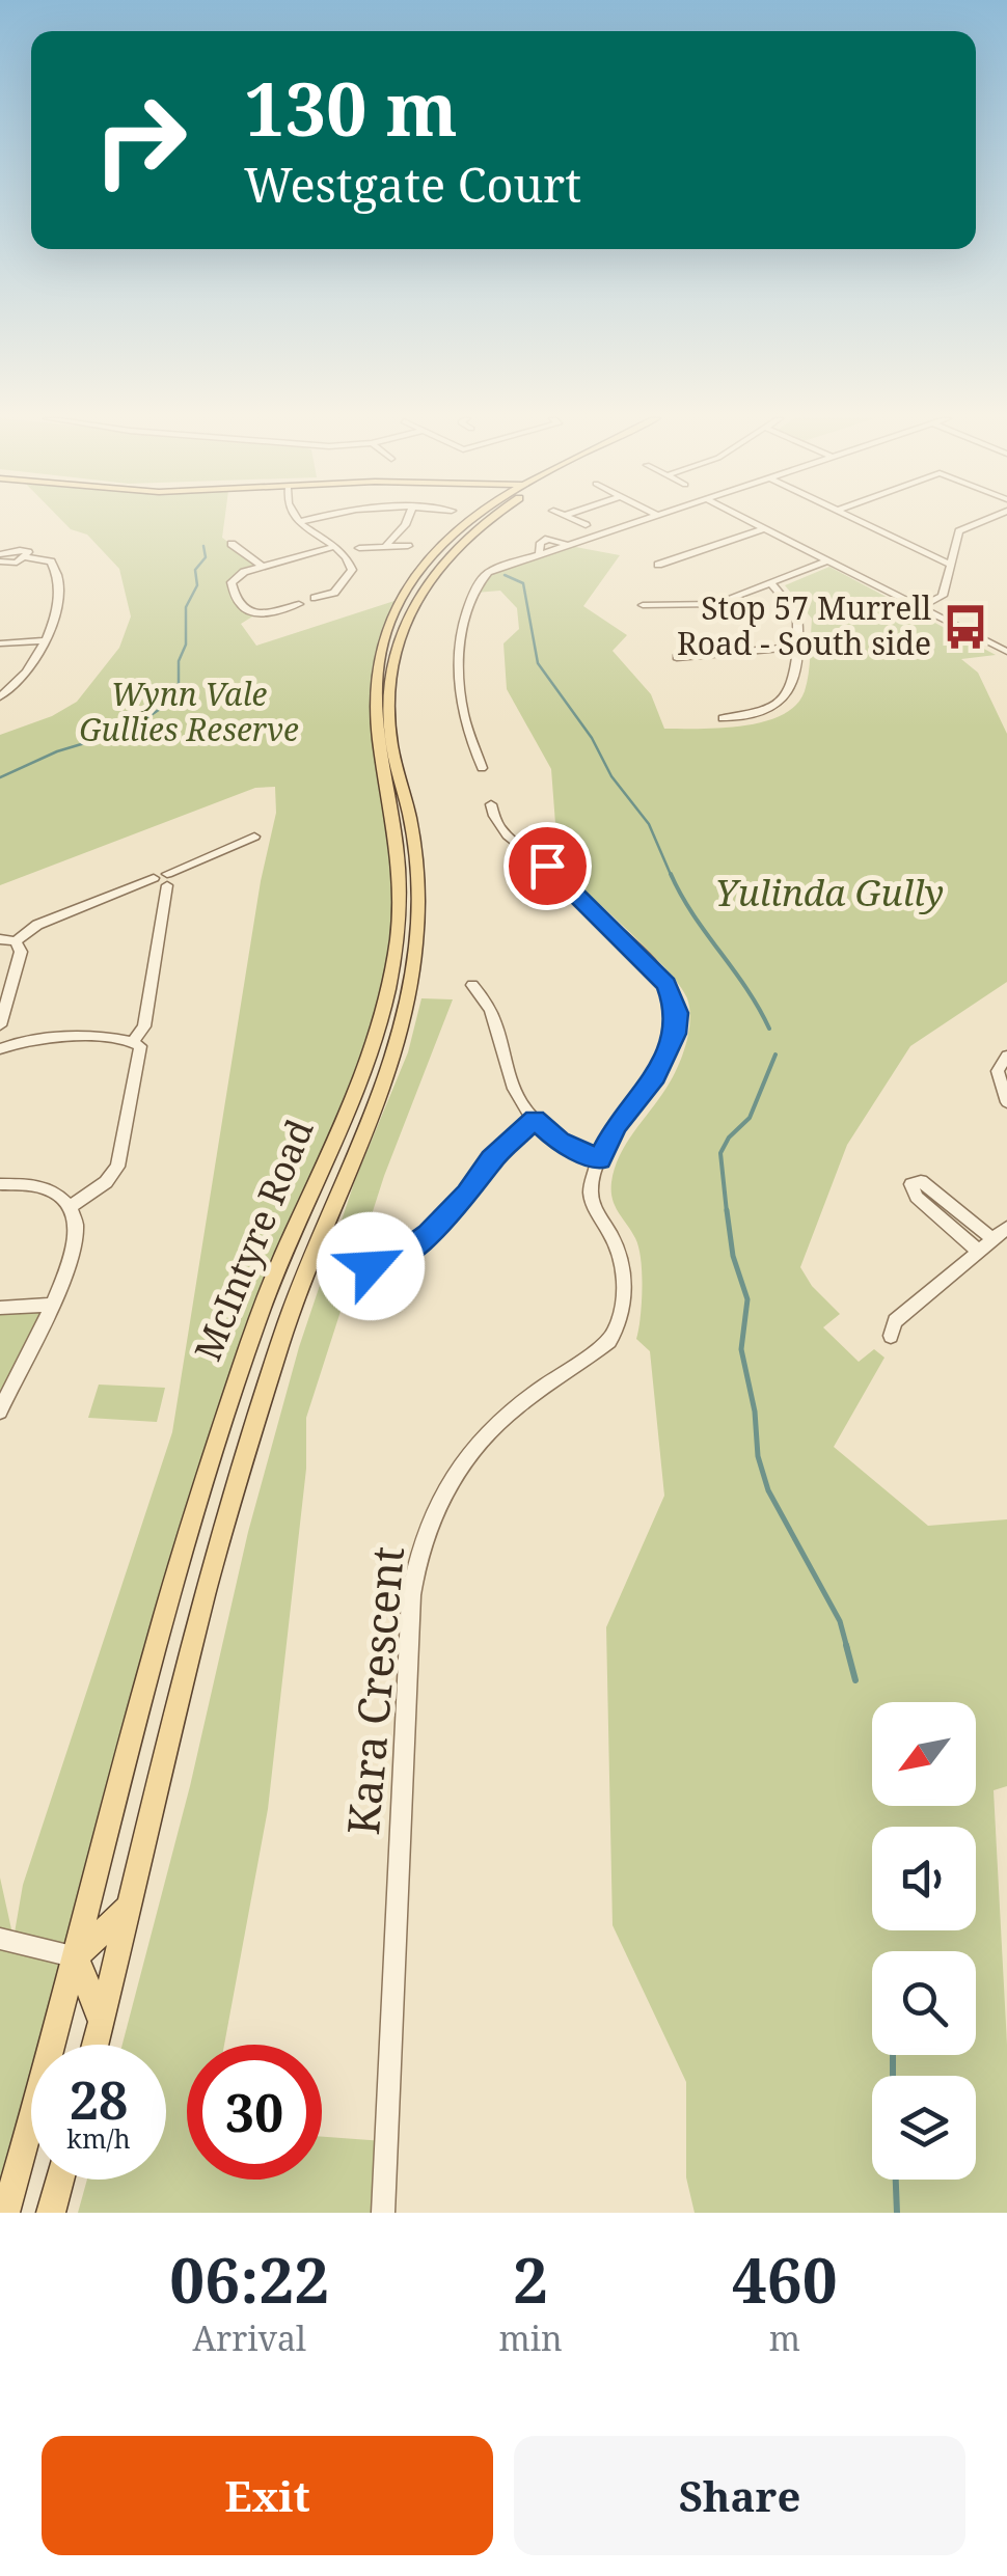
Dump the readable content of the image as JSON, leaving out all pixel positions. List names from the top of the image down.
{
  "streets": {
    "main road": ["McIntyre Road"],
    "street": ["Kara Crescent"]
  },
  "parks": ["Wynn Vale Gullies Reserve", "Yulinda Gully"],
  "places": {
    "bus stop": ["Stop 57 Murrell Road - South side"]
  },
  "north": "bottom left",
  "page": {
    "turn": ["130 m", "Westgate Court"],
    "speed": "28 km/h",
    "limit": "30",
    "eta": [
      "06:22",
      "Arrival",
      "2",
      "min",
      "460",
      "m"
    ],
    "buttons": ["Exit", "Share"]
  }
}
